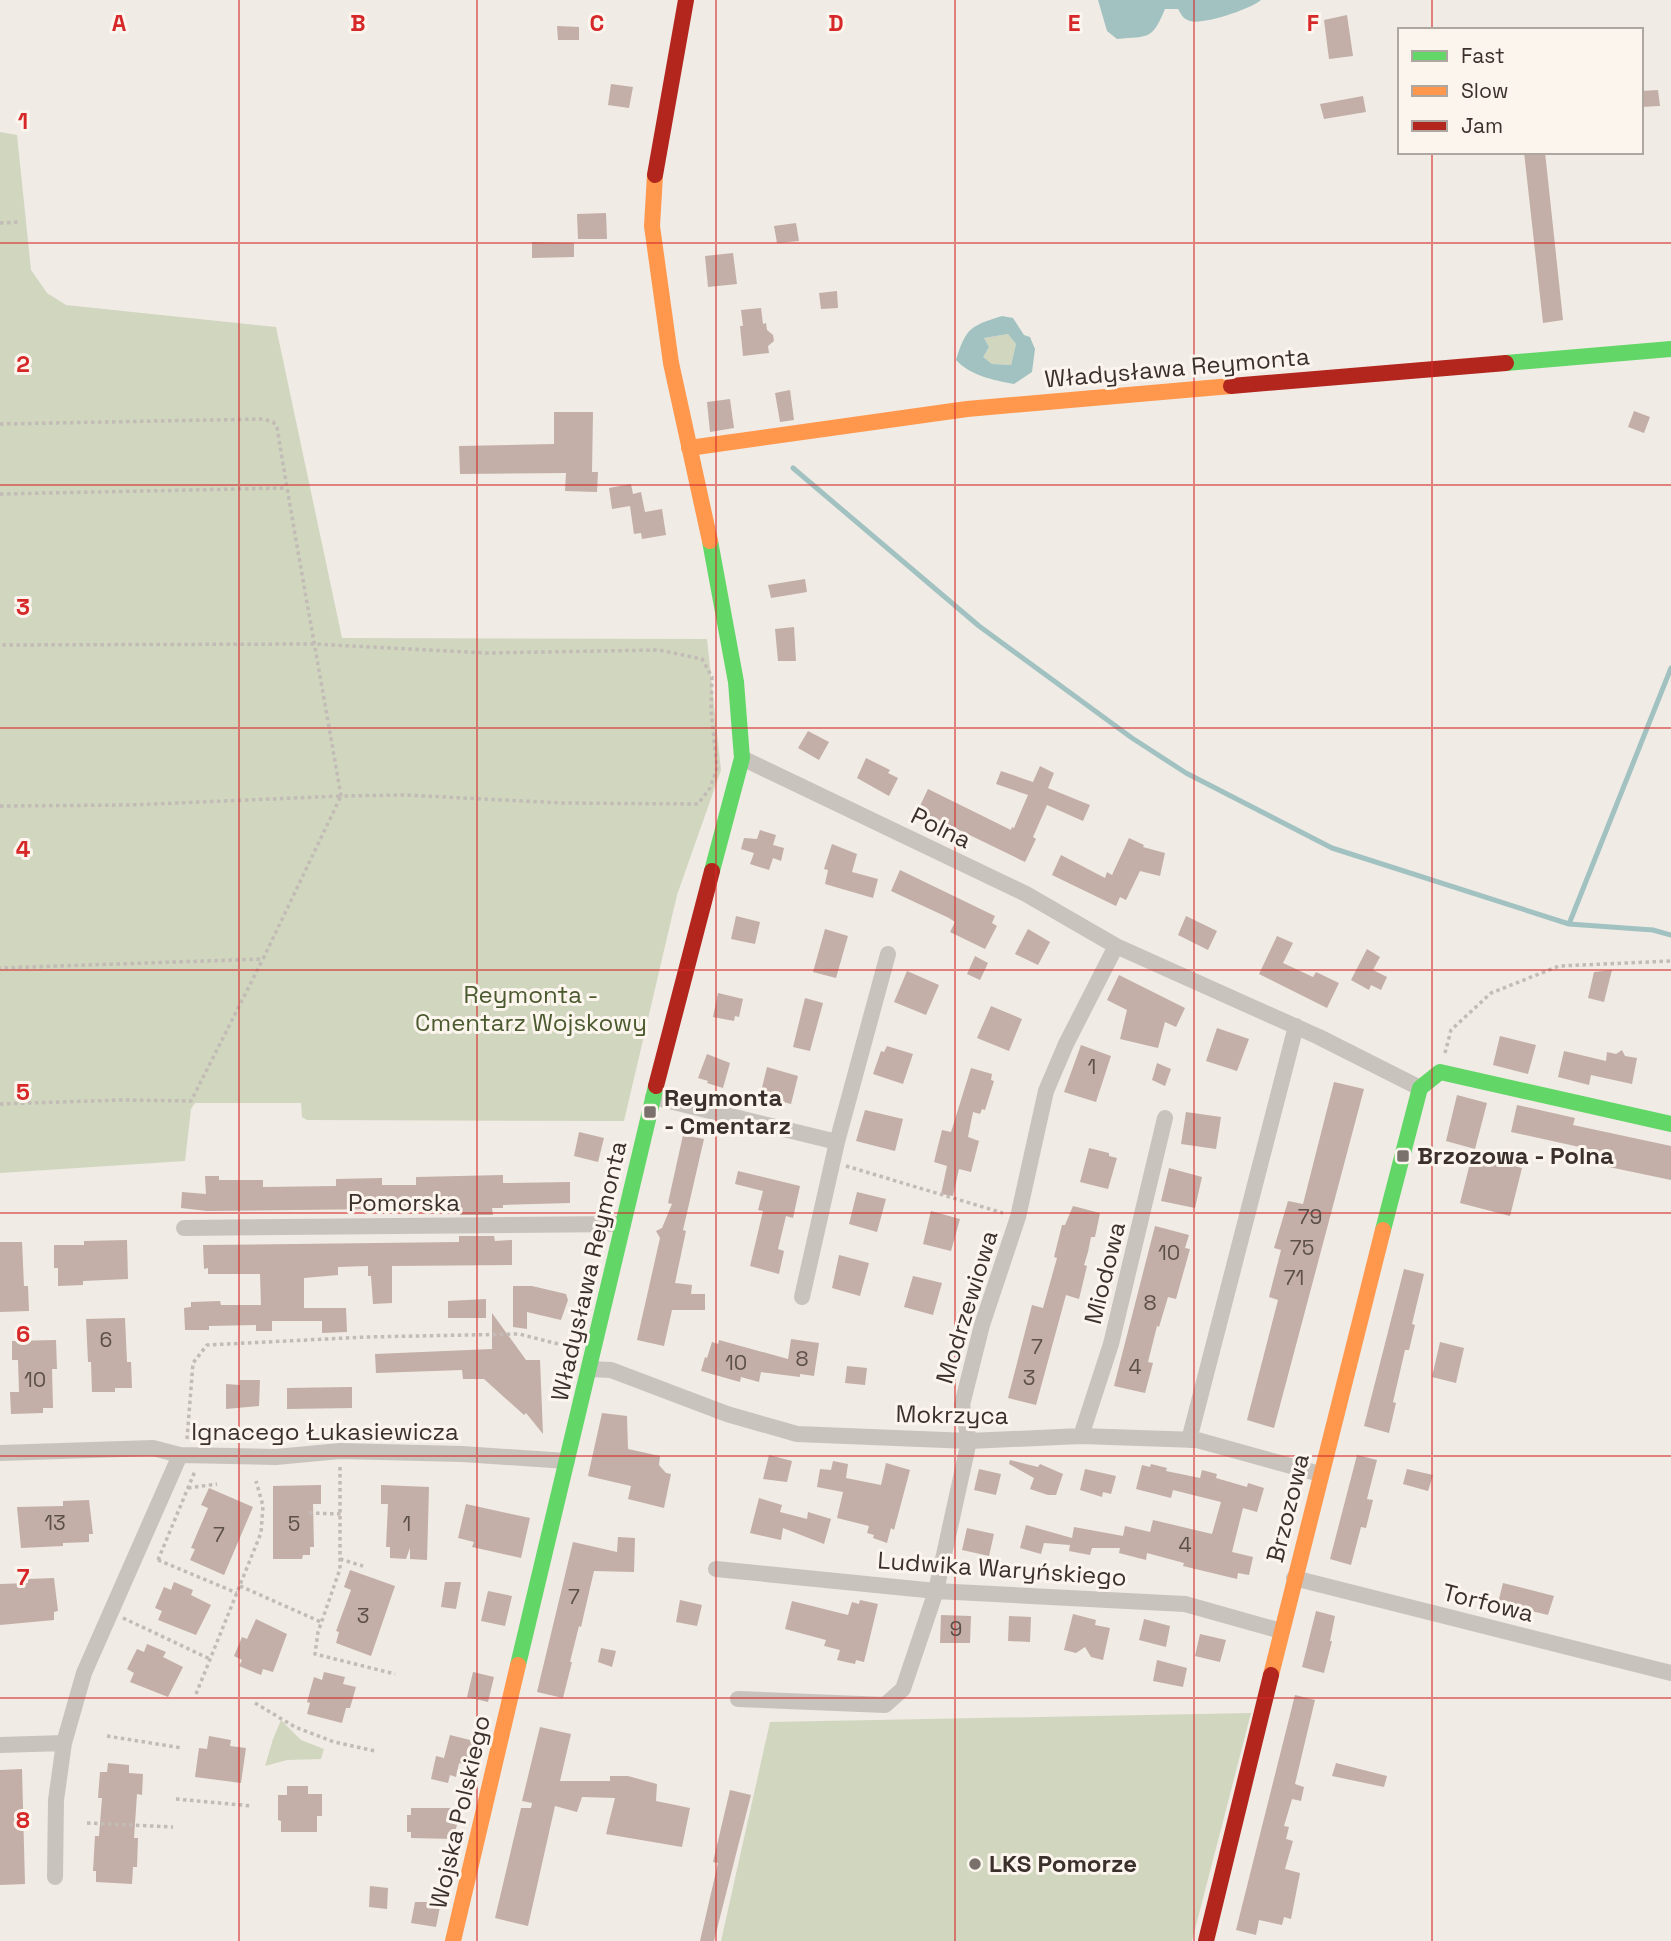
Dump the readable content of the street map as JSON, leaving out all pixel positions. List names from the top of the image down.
{
  "streets": {
    "street": [
      "Władysława Reymonta",
      "Polna",
      "Pomorska",
      "Miodowa",
      "Modrzewiowa",
      "Mokrzyca",
      "Ignacego Łukasiewicza",
      "Brzozowa",
      "Ludwika Waryńskiego",
      "Torfowa",
      "Wojska Polskiego"
    ]
  },
  "crossings": [
    ["Władysława Reymonta", "Polna"],
    ["Władysława Reymonta", "Pomorska"],
    ["Władysława Reymonta", "Mokrzyca"],
    ["Władysława Reymonta", "Ignacego Łukasiewicza"],
    ["Władysława Reymonta", "Wojska Polskiego"],
    ["Polna", "Modrzewiowa"],
    ["Miodowa", "Mokrzyca"],
    ["Modrzewiowa", "Mokrzyca"],
    ["Modrzewiowa", "Ludwika Waryńskiego"],
    ["Mokrzyca", "Brzozowa"],
    ["Brzozowa", "Ludwika Waryńskiego"],
    ["Brzozowa", "Torfowa"]
  ],
  "parks": ["Reymonta - Cmentarz Wojskowy"],
  "places": {
    "transit": ["Reymonta - Cmentarz", "Brzozowa - Polna"],
    "other": ["LKS Pomorze"]
  },
  "house_numbers": [
    "1",
    "79",
    "75",
    "10",
    "71",
    "8",
    "6",
    "7",
    "8",
    "10",
    "4",
    "3",
    "10",
    "13",
    "5",
    "1",
    "7",
    "4",
    "7",
    "3",
    "9"
  ],
  "legend": ["Fast", "Slow", "Jam"],
  "grid": {
    "columns": [
      "A",
      "B",
      "C",
      "D",
      "E",
      "F"
    ],
    "rows": [
      "1",
      "2",
      "3",
      "4",
      "5",
      "6",
      "7",
      "8"
    ]
  }
}
